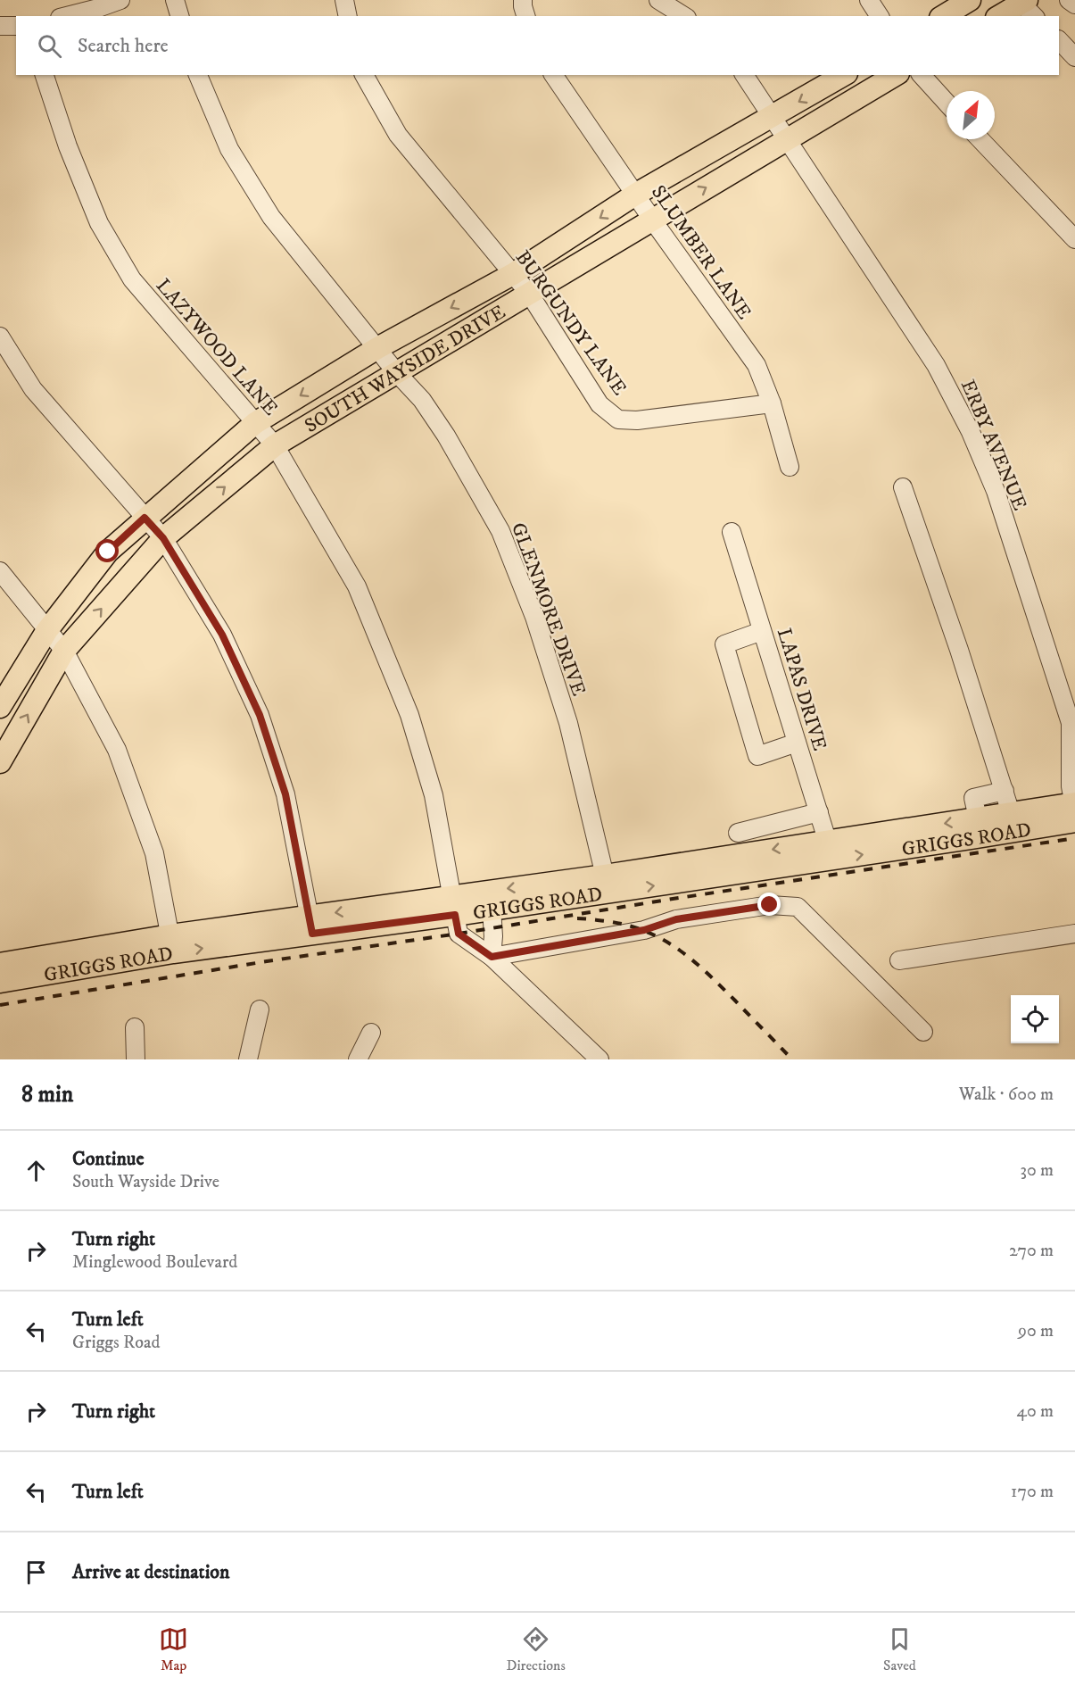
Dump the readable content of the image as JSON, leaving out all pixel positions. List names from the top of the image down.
{
  "streets": {
    "main road": ["SOUTH WAYSIDE DRIVE", "GRIGGS ROAD"],
    "street": [
      "SLUMBER LANE",
      "BURGUNDY LANE",
      "LAZYWOOD LANE",
      "ERBY AVENUE",
      "GLENMORE DRIVE",
      "LAPAS DRIVE"
    ]
  },
  "crossings": [
    ["SLUMBER LANE", "BURGUNDY LANE"],
    ["SLUMBER LANE", "SOUTH WAYSIDE DRIVE"],
    ["BURGUNDY LANE", "SOUTH WAYSIDE DRIVE"],
    ["LAZYWOOD LANE", "SOUTH WAYSIDE DRIVE"],
    ["LAZYWOOD LANE", "GRIGGS ROAD"],
    ["SOUTH WAYSIDE DRIVE", "ERBY AVENUE"],
    ["SOUTH WAYSIDE DRIVE", "GLENMORE DRIVE"],
    ["ERBY AVENUE", "GRIGGS ROAD"],
    ["GLENMORE DRIVE", "GRIGGS ROAD"],
    ["LAPAS DRIVE", "GRIGGS ROAD"]
  ],
  "north": "top right",
  "page": {
    "search": "Search here",
    "heading": ["8 min", "Walk · 600 m"],
    "list": [
      ["Continue", "South Wayside Drive", "30 m"],
      ["Turn right", "Minglewood Boulevard", "270 m"],
      ["Turn left", "Griggs Road", "90 m"],
      ["Turn right", "40 m"],
      ["Turn left", "170 m"],
      "Arrive at destination"
    ],
    "nav": ["Map", "Directions", "Saved"]
  }
}
